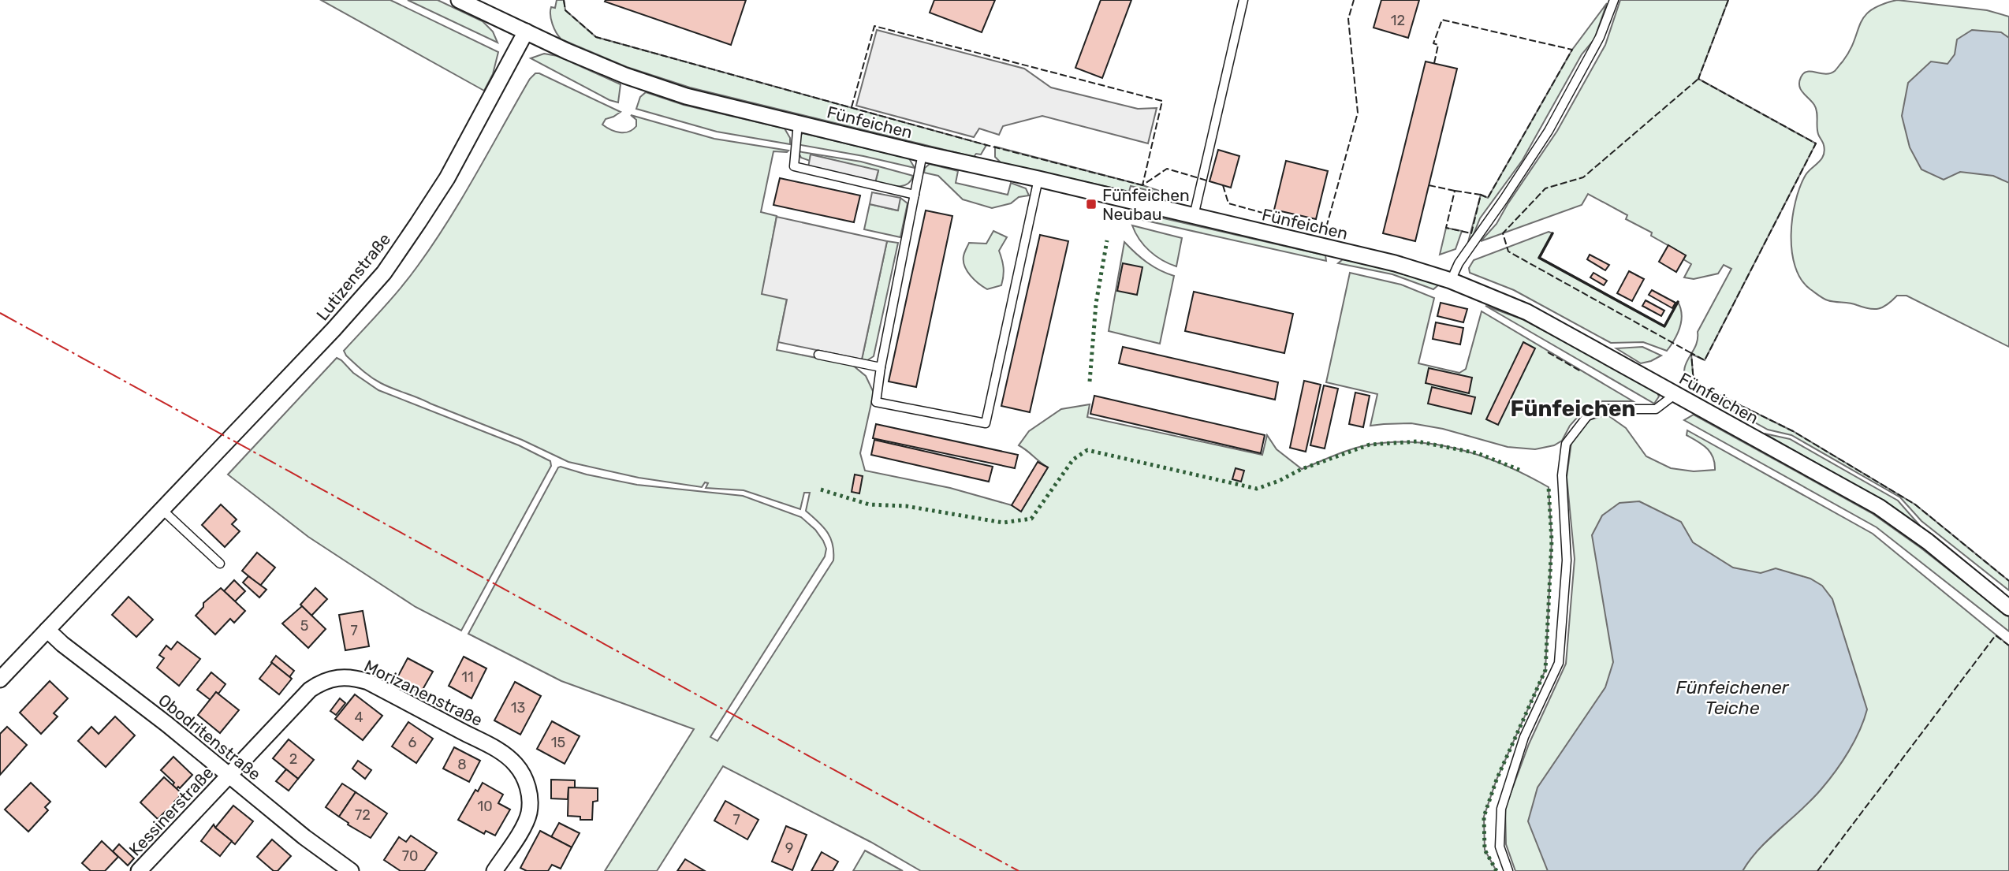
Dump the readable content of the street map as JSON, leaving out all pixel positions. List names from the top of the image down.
{
  "streets": {
    "street": [
      "Fünfeichen",
      "Lutizenstraße",
      "Morizanenstraße",
      "Obodritenstraße",
      "Kessinerstraße"
    ]
  },
  "crossings": [
    ["Fünfeichen", "Lutizenstraße"],
    ["Lutizenstraße", "Obodritenstraße"],
    ["Morizanenstraße", "Obodritenstraße"],
    ["Morizanenstraße", "Kessinerstraße"],
    ["Obodritenstraße", "Kessinerstraße"]
  ],
  "districts": ["Fünfeichen"],
  "water": ["Fünfeichener Teiche"],
  "places": {
    "transit": ["Fünfeichen Neubau"]
  },
  "house_numbers": [
    "12",
    "5",
    "7",
    "11",
    "13",
    "4",
    "6",
    "15",
    "2",
    "8",
    "10",
    "72",
    "7",
    "9",
    "70"
  ]
}
